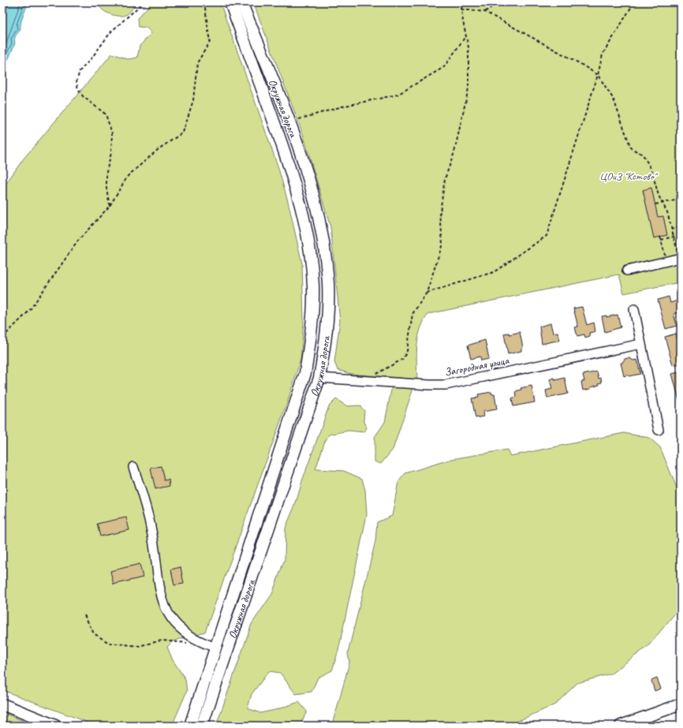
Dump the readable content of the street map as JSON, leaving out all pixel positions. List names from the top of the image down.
{
  "streets": {
    "main road": ["Окружная дорога"],
    "street": ["Загородная улица"]
  },
  "crossings": [
    ["Окружная дорога", "Загородная улица"]
  ],
  "parks": ["ЦОиЗ \"Кстово\""]
}
